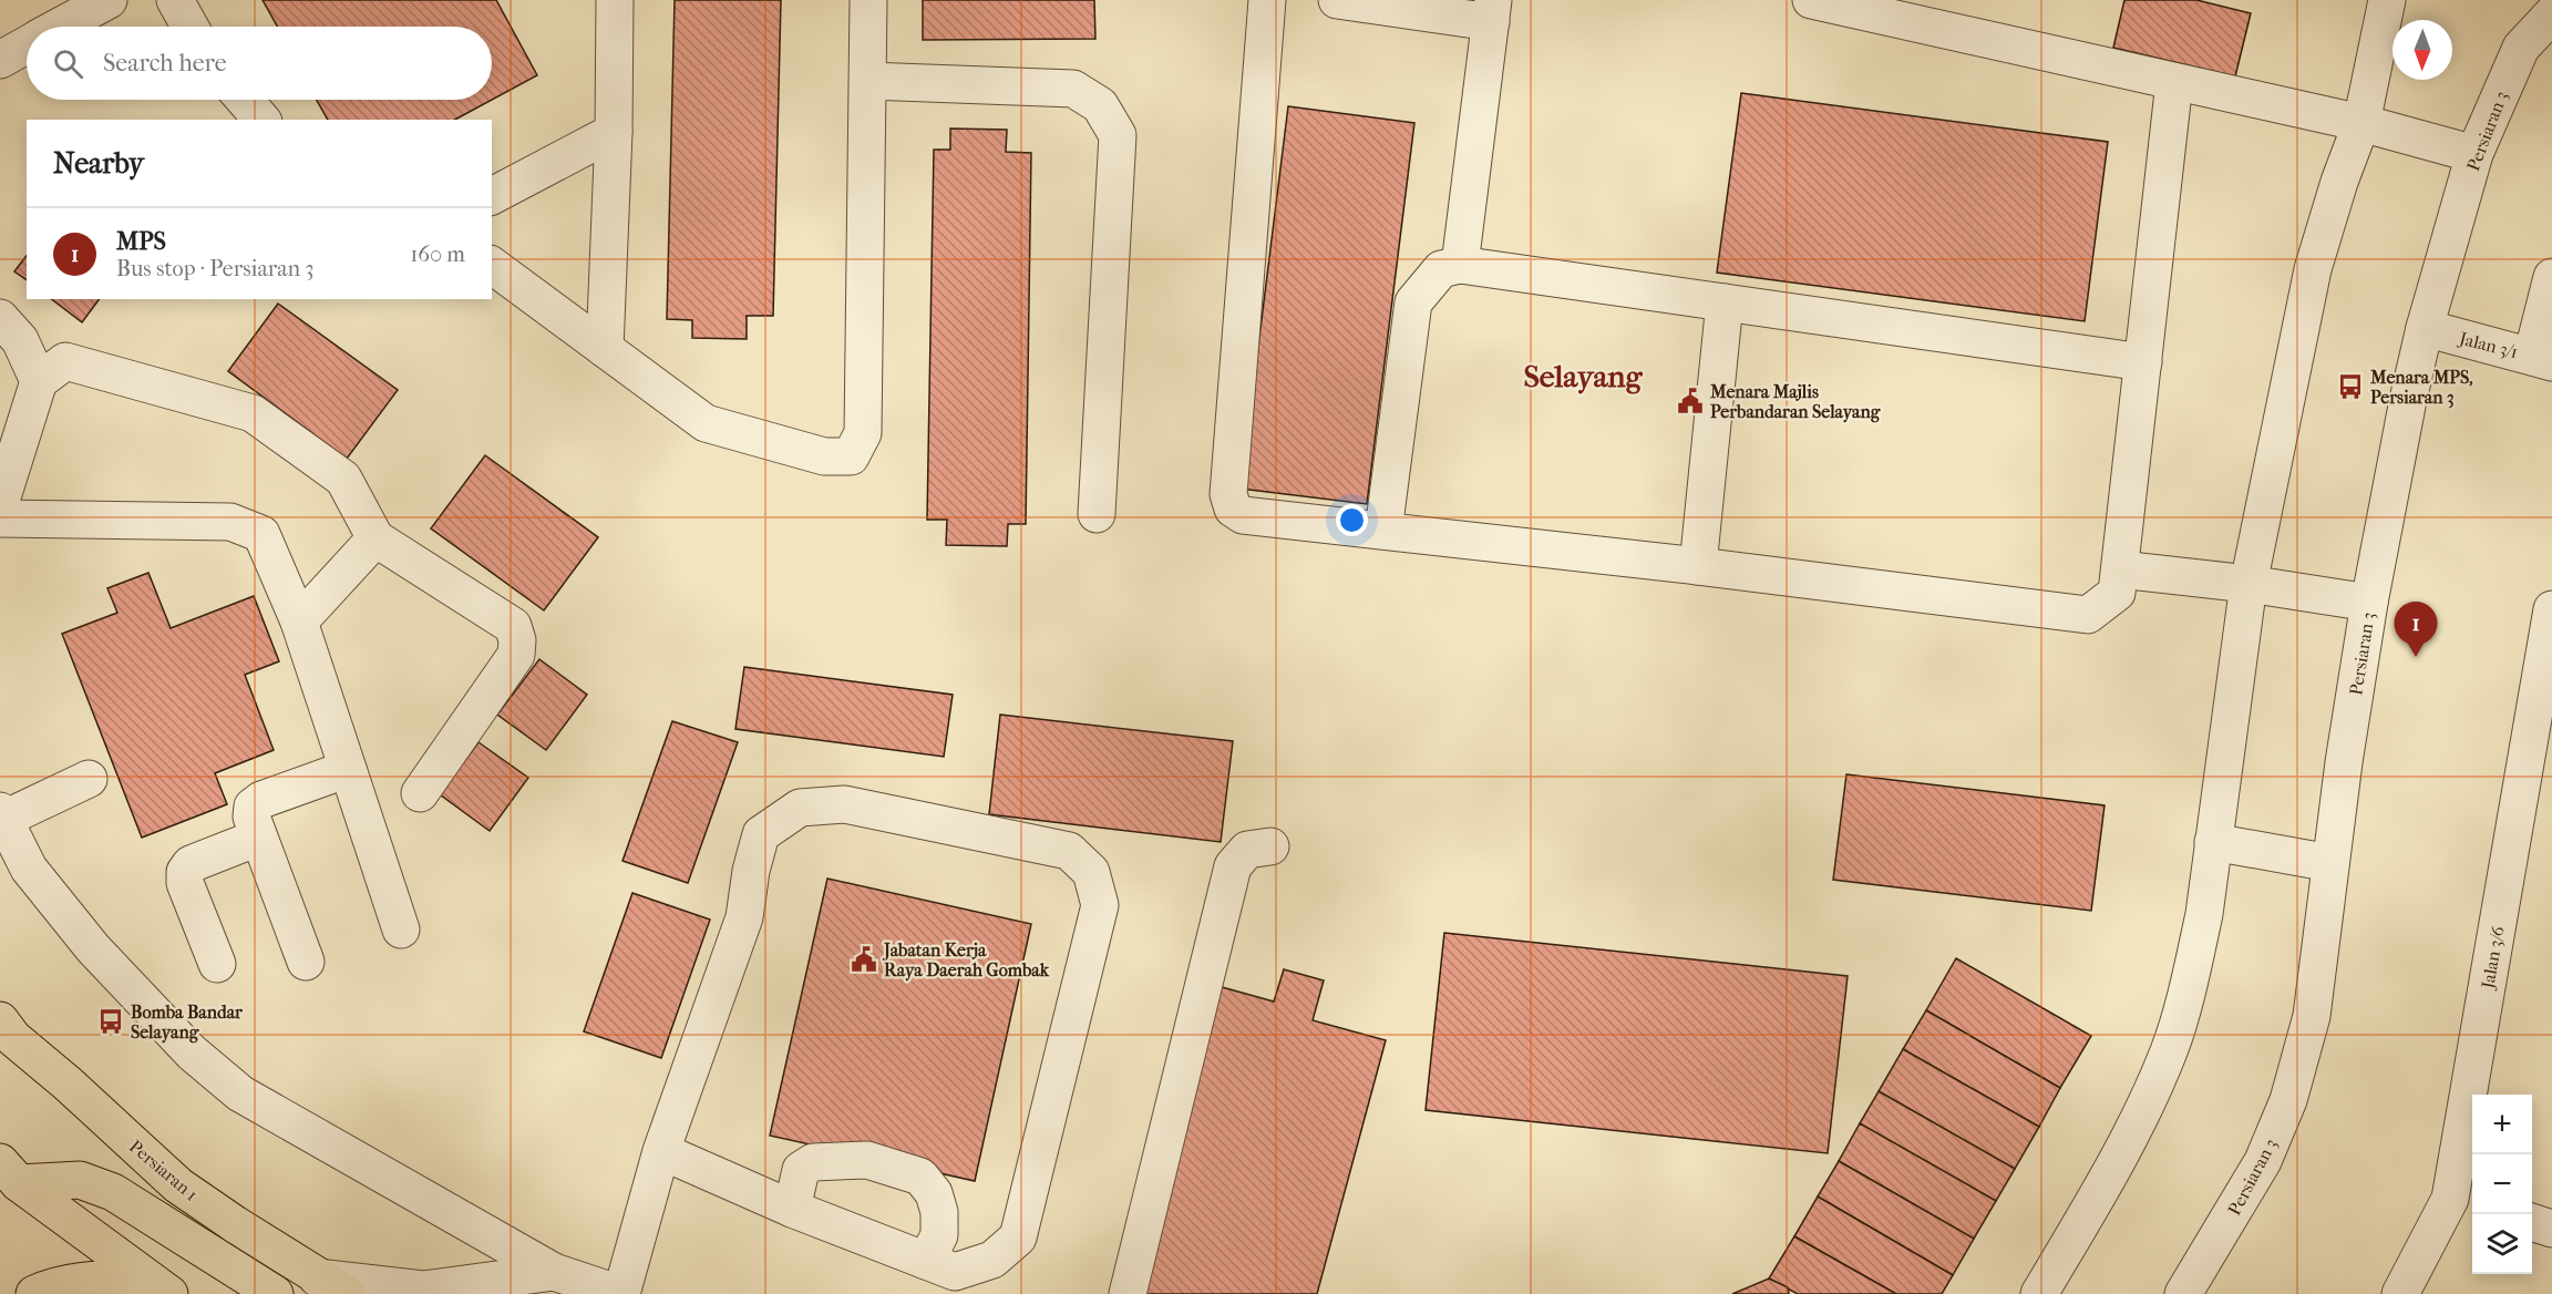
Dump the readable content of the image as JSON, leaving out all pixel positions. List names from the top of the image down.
{
  "streets": {
    "main road": ["Persiaran 1"],
    "street": ["Persiaran 3", "Jalan 3/1", "Jalan 3/6"]
  },
  "crossings": [
    ["Persiaran 3", "Jalan 3/1"]
  ],
  "districts": ["Selayang"],
  "places": {
    "bus stop": ["Menara MPS, Persiaran 3", "Bomba Bandar Selayang"],
    "public building": ["Menara Majlis Perbandaran Selayang", "Jabatan Kerja Raya Daerah Gombak"]
  },
  "north": "bottom",
  "page": {
    "search": "Search here",
    "heading": "Nearby",
    "list": [
      {
        "mark": "1",
        "name": "MPS",
        "note": "Bus stop · Persiaran 3",
        "value": "160 m"
      }
    ],
    "pins": "1",
    "map_buttons": ["+", "−"]
  }
}
